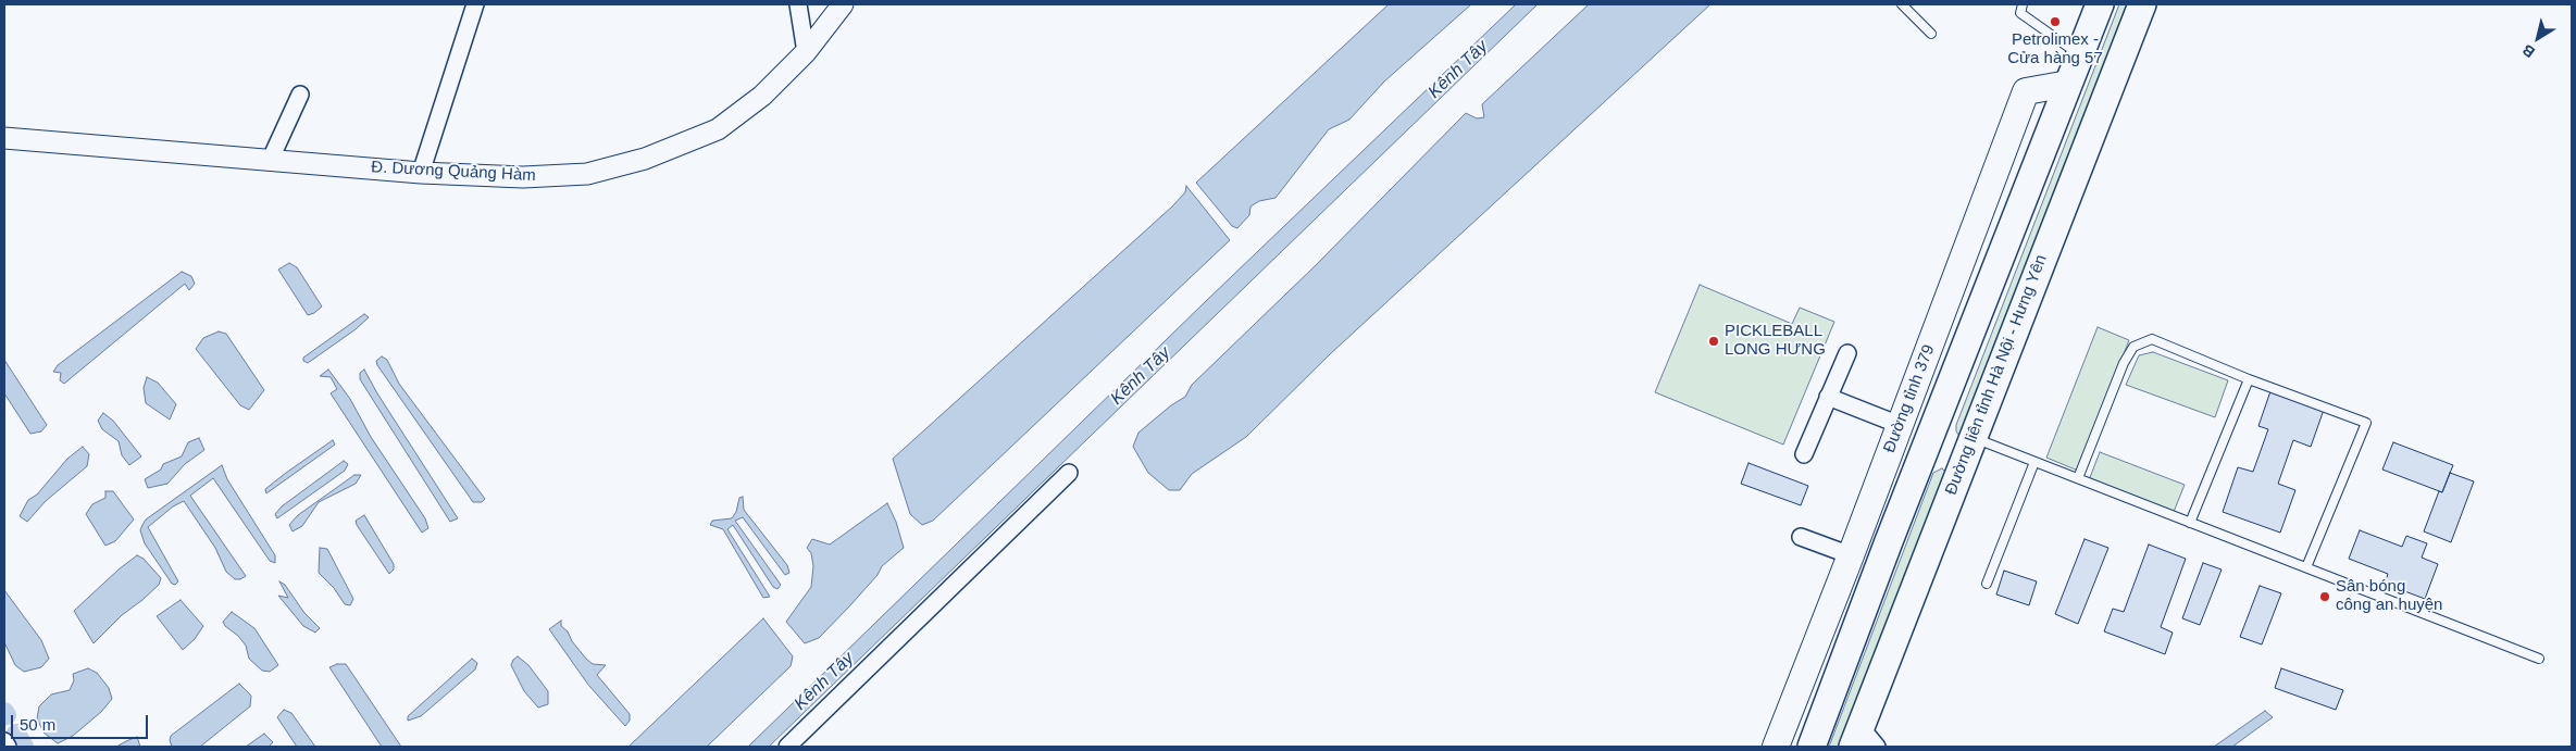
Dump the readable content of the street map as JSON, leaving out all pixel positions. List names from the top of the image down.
{
  "streets": {
    "highway": ["Đường liên tỉnh Hà Nội - Hưng Yên"],
    "main road": ["Đường tỉnh 379"],
    "street": ["Đ. Dương Quảng Hàm"]
  },
  "water": ["Kênh Tây"],
  "places": ["Petrolimex - Cửa hàng 57", "PICKLEBALL LONG HƯNG", "Sân bóng công an huyện"],
  "scale_bar": "50 m",
  "north": "bottom left"
}
